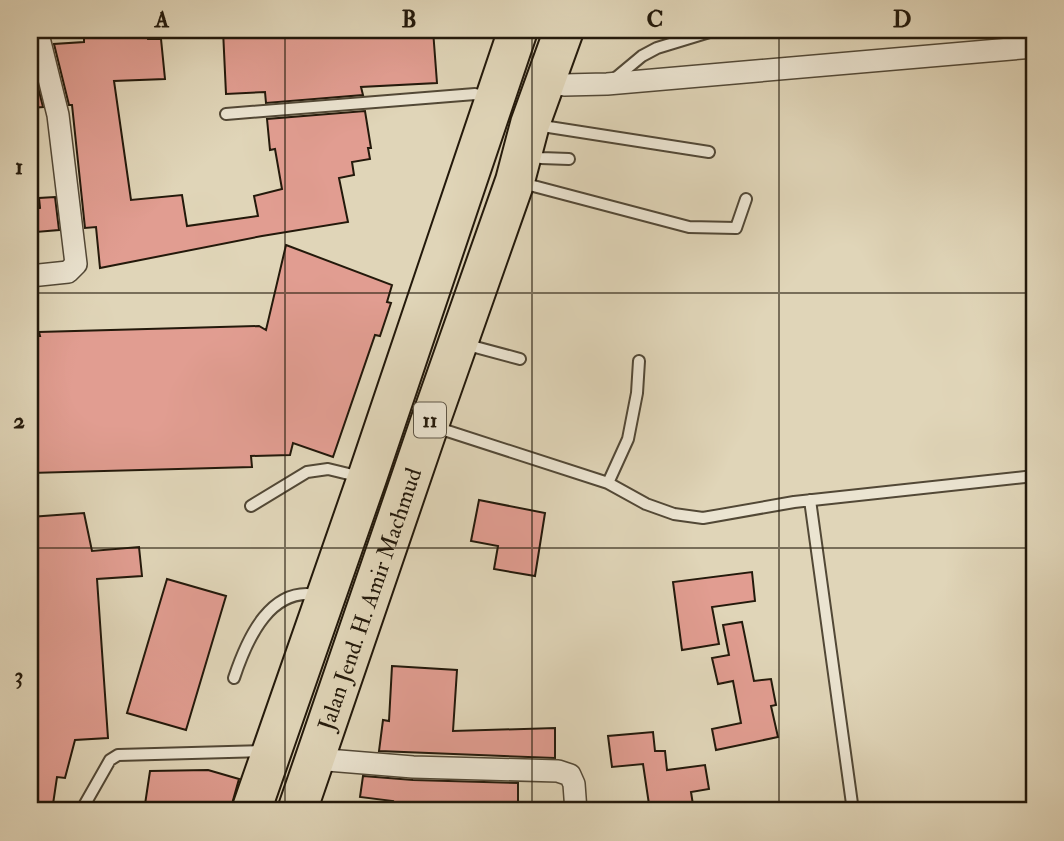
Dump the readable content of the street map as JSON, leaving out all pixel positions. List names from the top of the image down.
{
  "streets": {
    "highway": ["11", "Jalan Jend. H. Amir Machmud"]
  },
  "grid": {
    "columns": [
      "A",
      "B",
      "C",
      "D"
    ],
    "rows": ["1", "2", "3"]
  }
}
